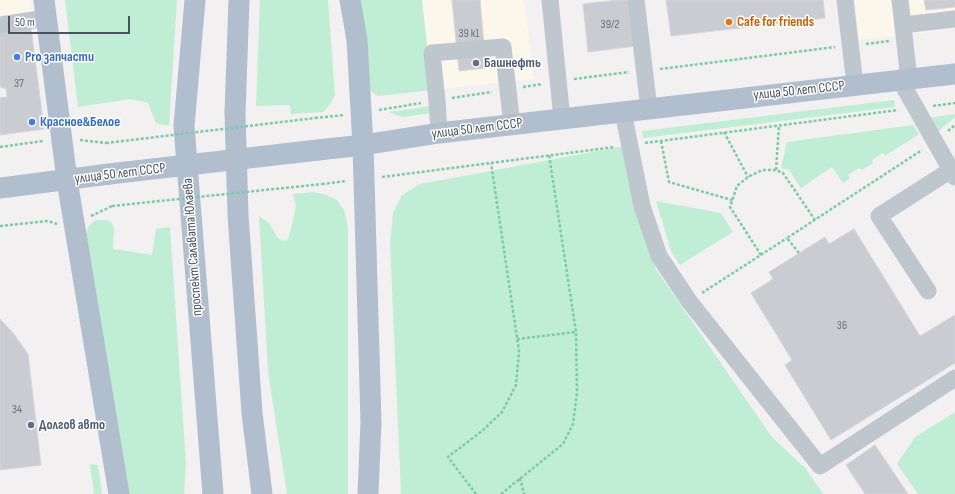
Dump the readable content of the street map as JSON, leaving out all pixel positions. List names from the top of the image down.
{
  "streets": {
    "main road": ["улица 50 лет СССР", "проспект Салавата Юлаева"]
  },
  "places": [
    "Cafe for friends",
    "Pro запчасти",
    "Башнефть",
    "Красное&Белое",
    "Долгов авто"
  ],
  "house_numbers": [
    "39/2",
    "39 к1",
    "37",
    "36",
    "34"
  ],
  "scale_bar": "50 m"
}
